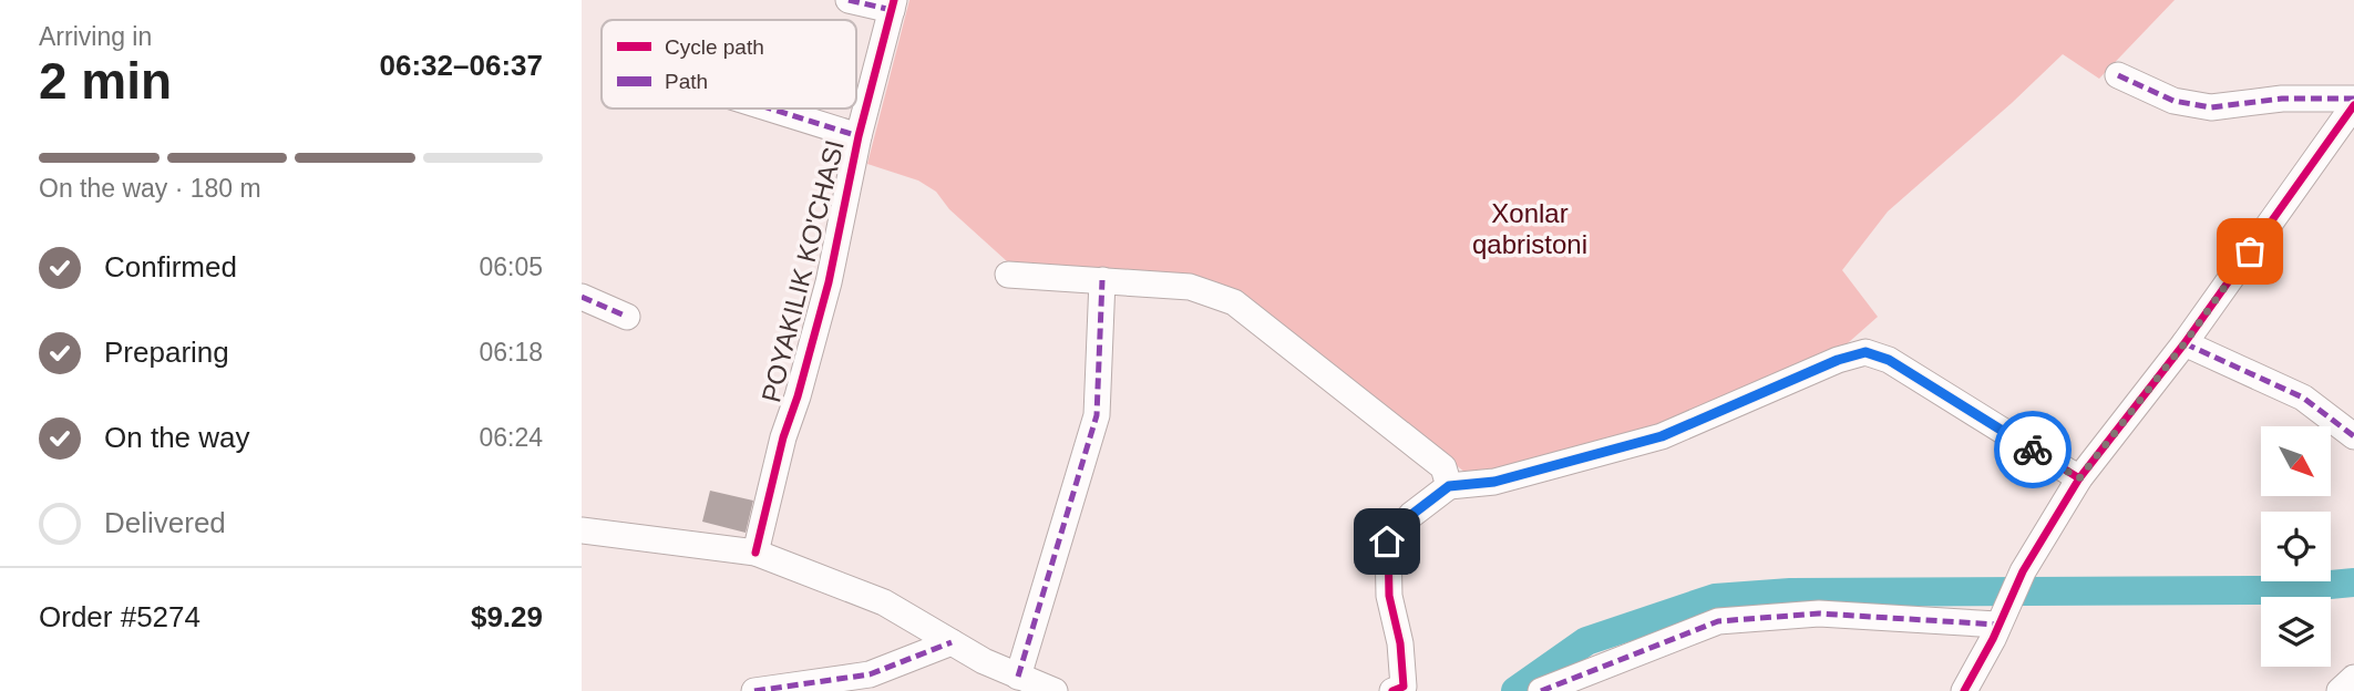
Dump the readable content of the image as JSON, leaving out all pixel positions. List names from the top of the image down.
{
  "streets": {
    "street": ["POYAKILIK KO'CHASI"]
  },
  "parks": ["Xonlar qabristoni"],
  "legend": ["Cycle path", "Path"],
  "north": "bottom right",
  "page": {
    "heading": ["2 min", "Arriving in", "06:32–06:37"],
    "panel": ["Order #5274", "$9.29"],
    "bar": "On the way · 180 m",
    "list": [
      ["Confirmed", "06:05"],
      ["Preparing", "06:18"],
      ["On the way", "06:24"],
      "Delivered"
    ]
  }
}
